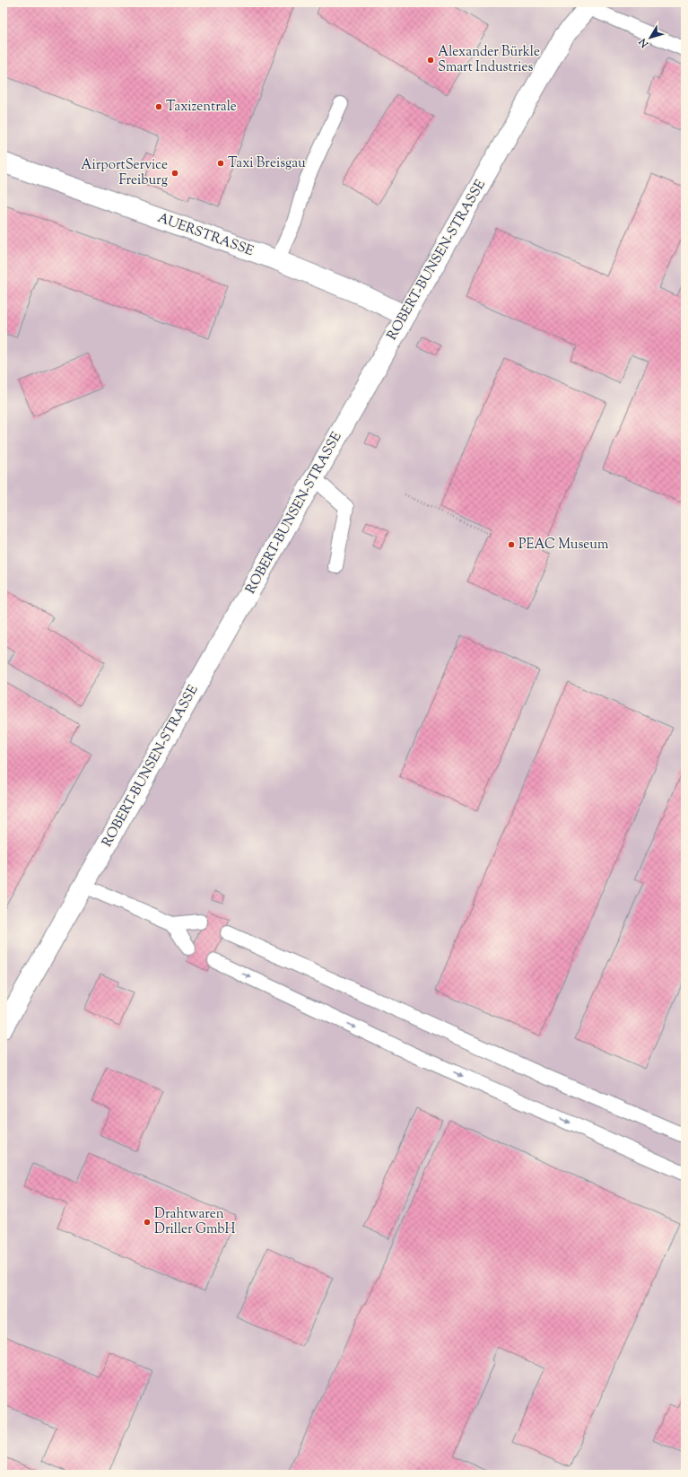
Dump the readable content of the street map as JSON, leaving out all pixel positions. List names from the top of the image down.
{
  "streets": {
    "street": ["AUERSTRASSE", "ROBERT-BUNSEN-STRASSE"]
  },
  "crossings": [
    ["AUERSTRASSE", "ROBERT-BUNSEN-STRASSE"]
  ],
  "places": [
    "Alexander Bürkle Smart Industries",
    "Taxizentrale",
    "Taxi Breisgau",
    "AirportService Freiburg",
    "PEAC Museum",
    "Drahtwaren Driller GmbH"
  ],
  "north": "bottom left"
}
